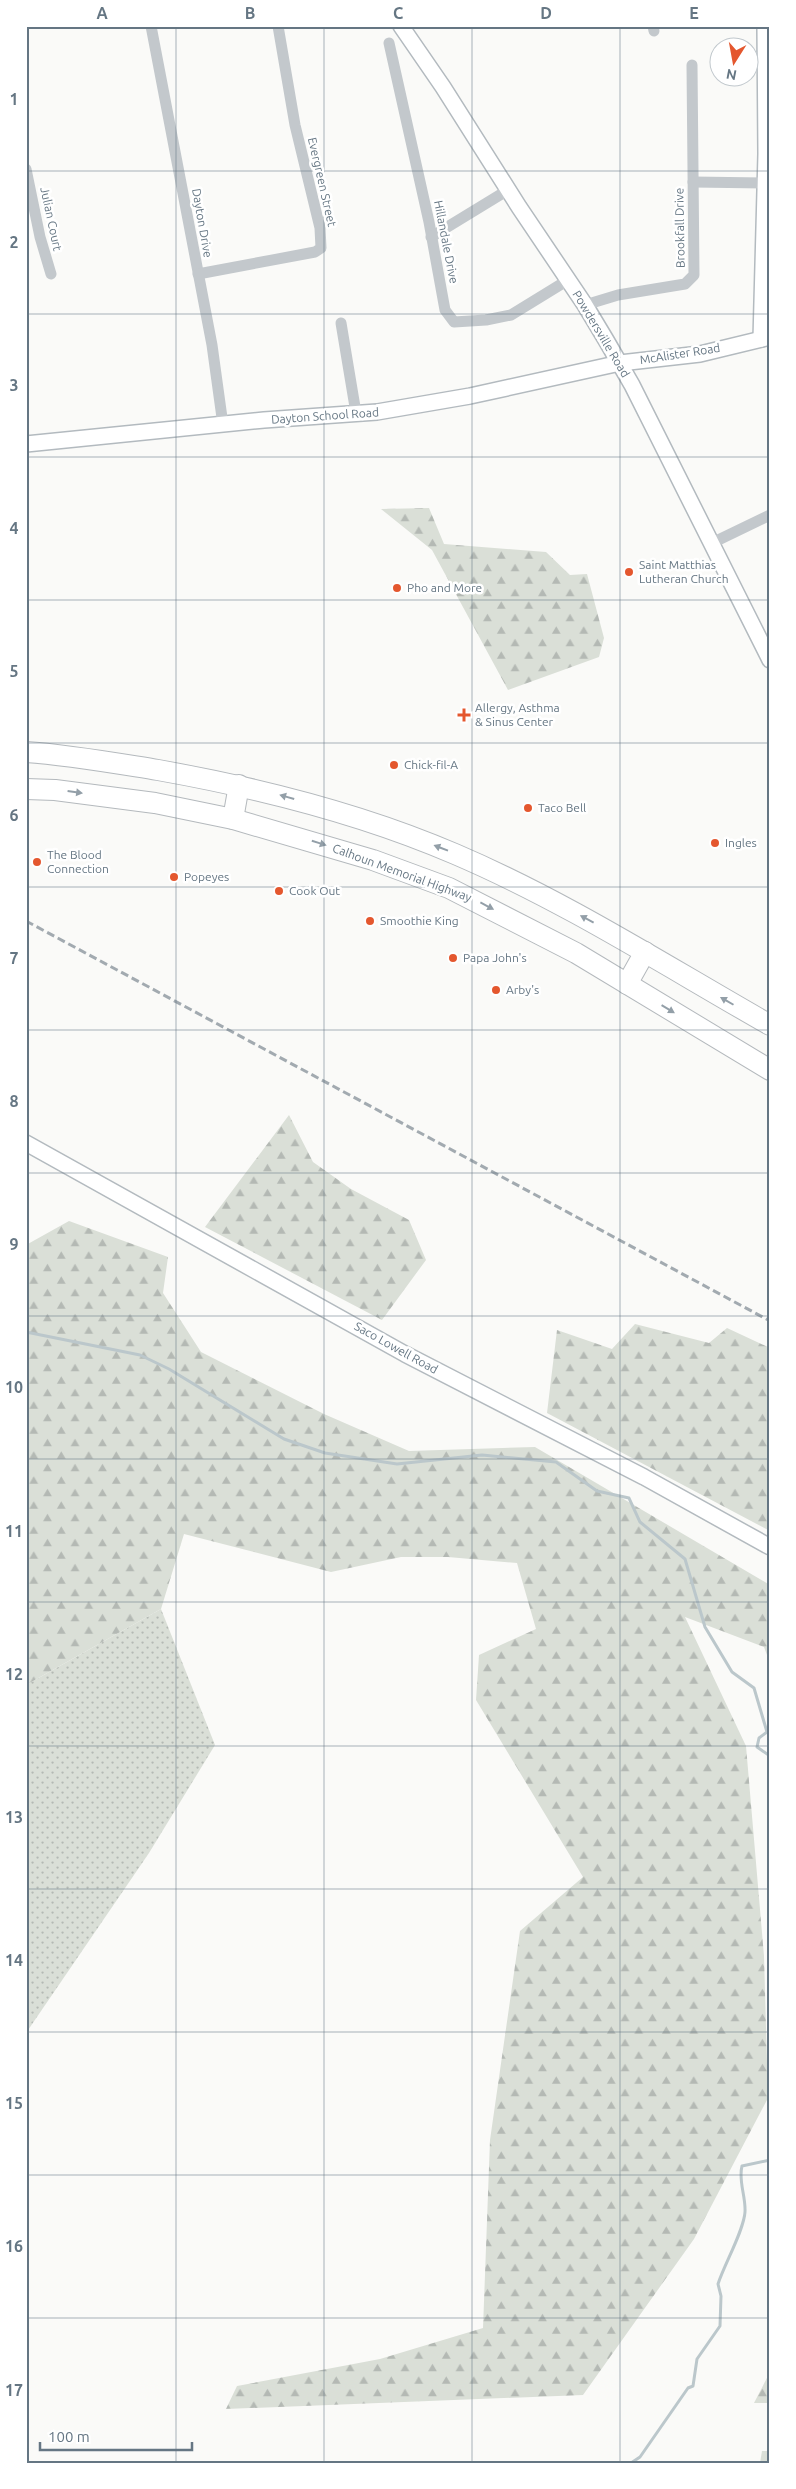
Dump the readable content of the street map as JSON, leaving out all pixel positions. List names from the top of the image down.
{
  "streets": {
    "highway": ["Calhoun Memorial Highway"],
    "street": [
      "Evergreen Street",
      "Julian Court",
      "Dayton Drive",
      "Brookfall Drive",
      "Hillandale Drive",
      "Powdersville Road",
      "McAlister Road",
      "Dayton School Road",
      "Saco Lowell Road"
    ]
  },
  "crossings": [
    ["Evergreen Street", "Dayton Drive"],
    ["Dayton Drive", "Dayton School Road"],
    ["Brookfall Drive", "Powdersville Road"],
    ["Hillandale Drive", "Powdersville Road"],
    ["Powdersville Road", "McAlister Road"],
    ["Powdersville Road", "Dayton School Road"],
    ["McAlister Road", "Dayton School Road"]
  ],
  "places": {
    "other": [
      "Saint Matthias Lutheran Church",
      "Pho and More",
      "Chick-fil-A",
      "Taco Bell",
      "Ingles",
      "The Blood Connection",
      "Popeyes",
      "Cook Out",
      "Smoothie King",
      "Papa John's",
      "Arby's"
    ],
    "health": ["Allergy, Asthma & Sinus Center"]
  },
  "scale_bar": "100 m",
  "north": "bottom",
  "grid": {
    "columns": [
      "A",
      "B",
      "C",
      "D",
      "E"
    ],
    "rows": [
      "1",
      "2",
      "3",
      "4",
      "5",
      "6",
      "7",
      "8",
      "9",
      "10",
      "11",
      "12",
      "13",
      "14",
      "15",
      "16",
      "17"
    ]
  }
}
